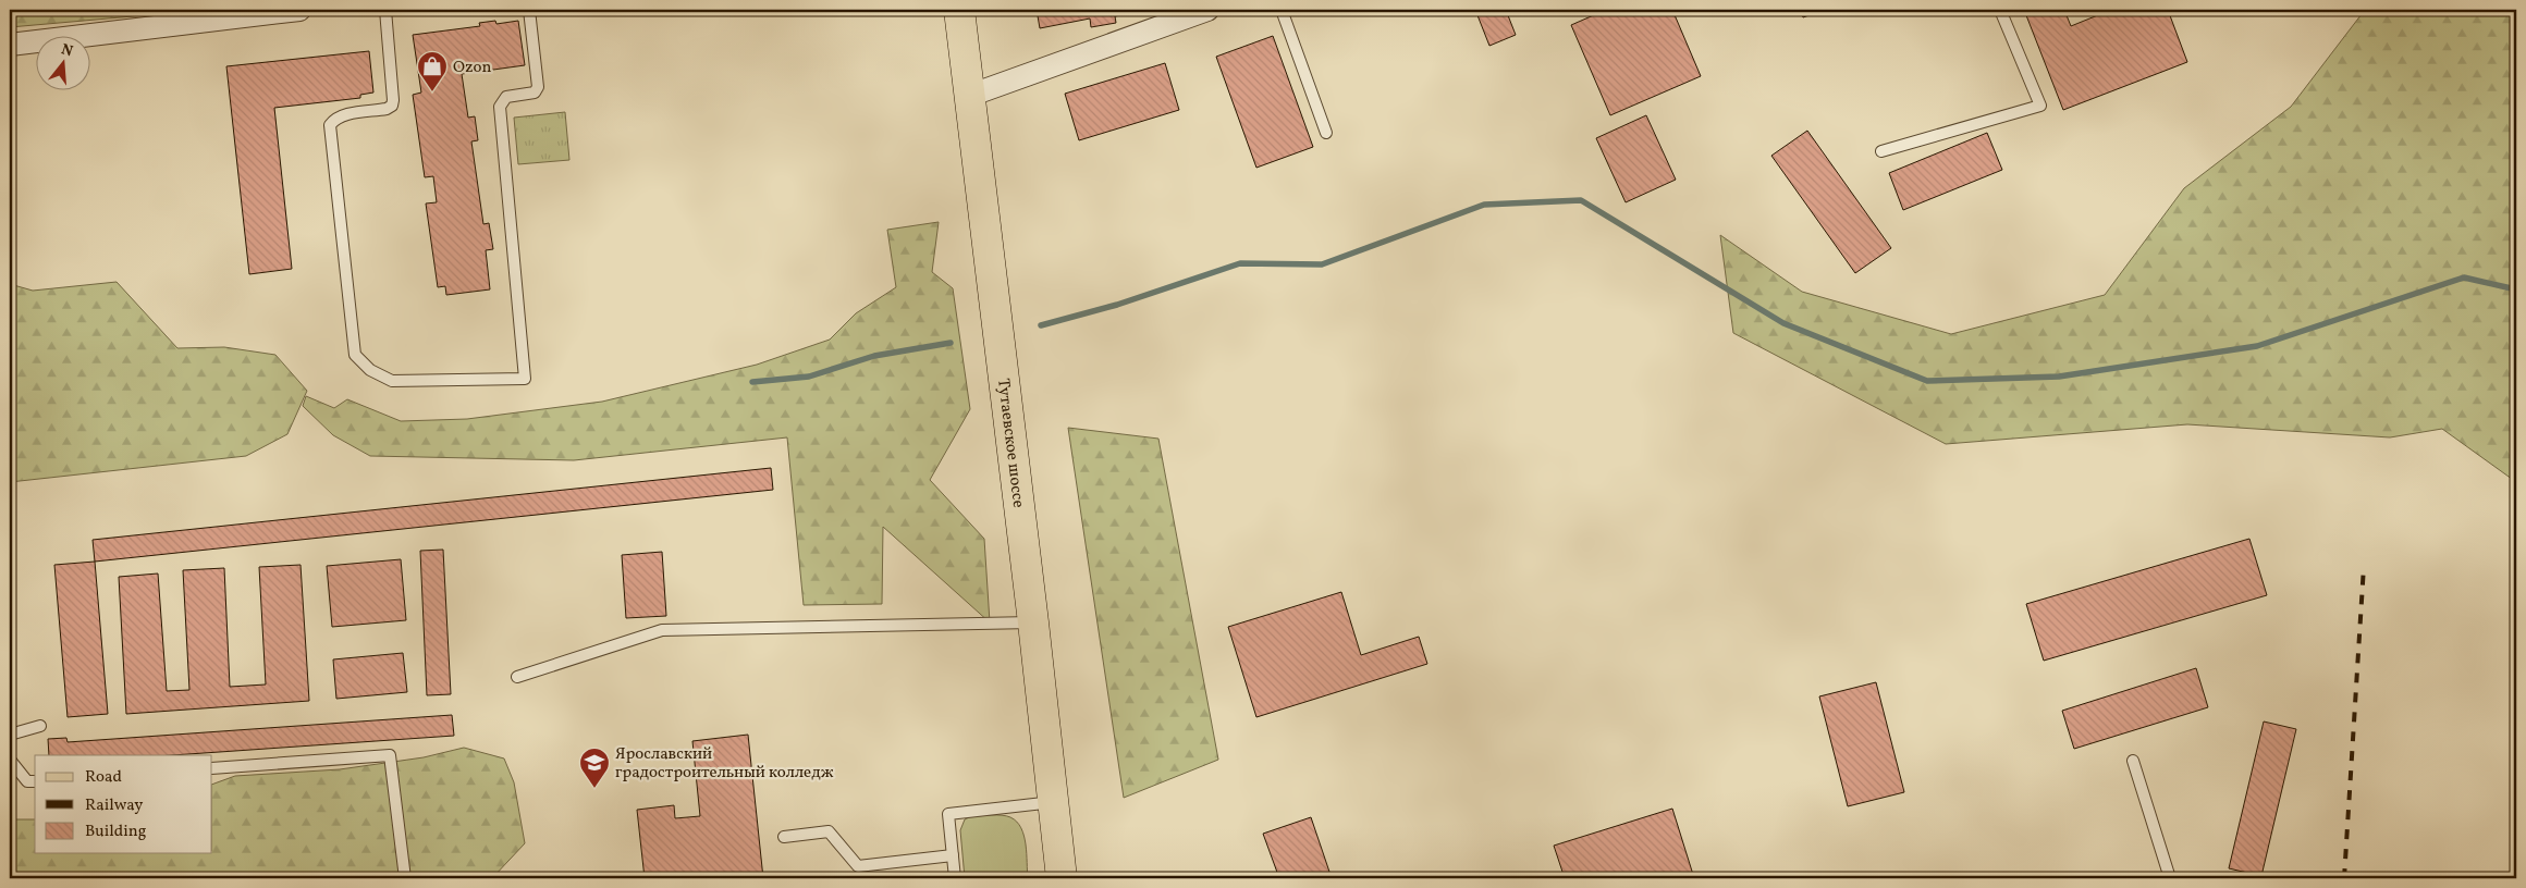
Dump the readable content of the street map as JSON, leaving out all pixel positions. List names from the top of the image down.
{
  "streets": {
    "main road": ["Тутаевское шоссе"]
  },
  "places": {
    "shop": ["Ozon"],
    "school or university": ["Ярославский градостроительный колледж"]
  },
  "legend": ["Road", "Railway", "Building"],
  "north": "top"
}
